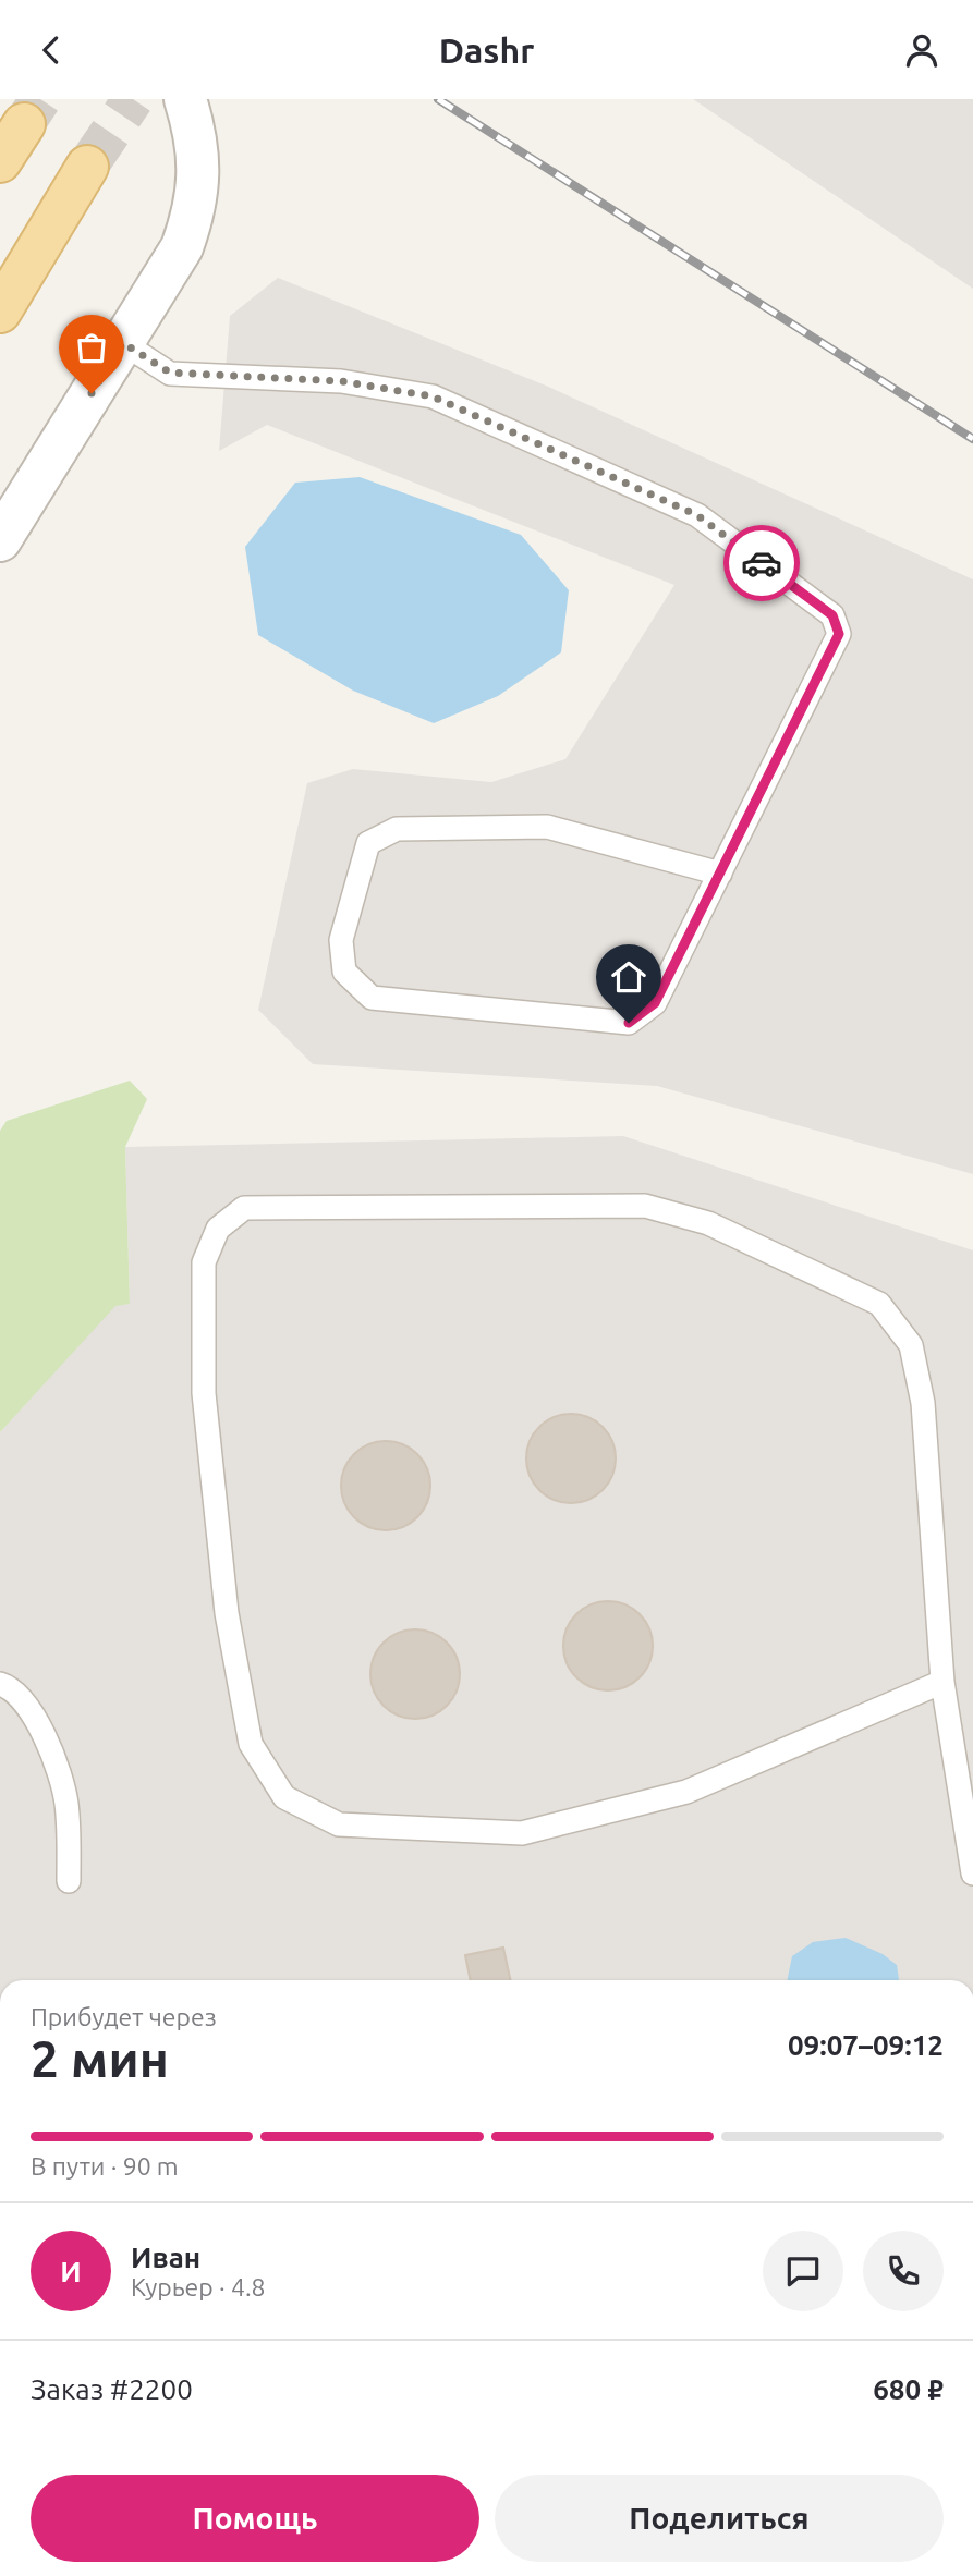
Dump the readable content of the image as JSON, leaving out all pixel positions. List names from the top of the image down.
{
  "page": {
    "header": "Dashr",
    "heading": ["2 мин", "Прибудет через", "09:07–09:12"],
    "panel": [
      "Иван",
      "Курьер · 4.8",
      "Заказ #2200",
      "680 ₽"
    ],
    "bar": "В пути · 90 m",
    "round": "И",
    "buttons": ["Помощь", "Поделиться"]
  }
}
